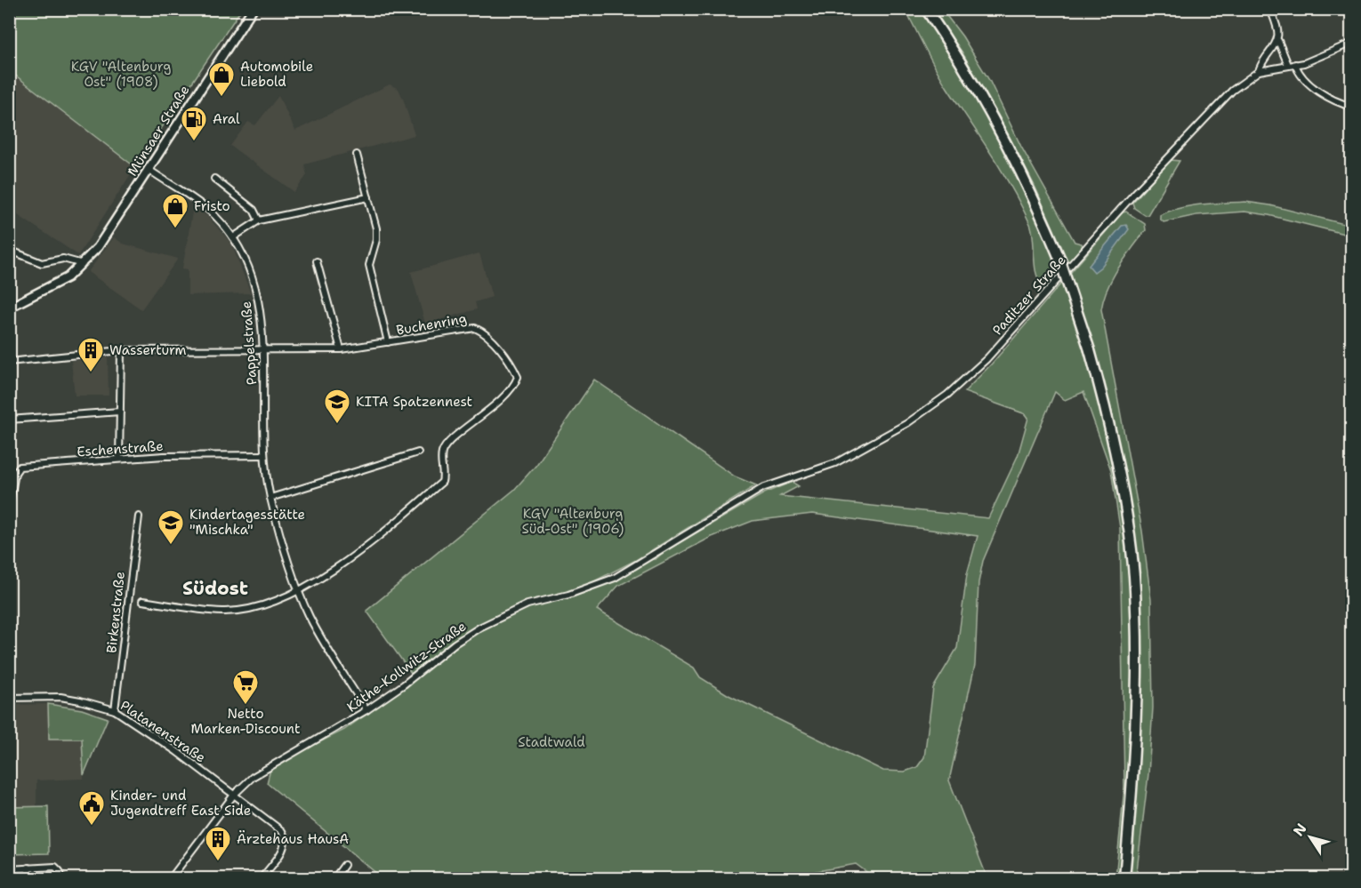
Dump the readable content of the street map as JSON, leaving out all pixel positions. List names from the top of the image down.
{
  "streets": {
    "street": [
      "Münsaer Straße",
      "Paditzer Straße",
      "Buchenring",
      "Pappelstraße",
      "Eschenstraße",
      "Birkenstraße",
      "Käthe-Kollwitz-Straße",
      "Platanenstraße"
    ]
  },
  "crossings": [
    ["Münsaer Straße", "Pappelstraße"],
    ["Paditzer Straße", "Käthe-Kollwitz-Straße"],
    ["Buchenring", "Pappelstraße"],
    ["Buchenring", "Birkenstraße"],
    ["Pappelstraße", "Eschenstraße"],
    ["Pappelstraße", "Birkenstraße"],
    ["Pappelstraße", "Käthe-Kollwitz-Straße"],
    ["Birkenstraße", "Platanenstraße"],
    ["Käthe-Kollwitz-Straße", "Platanenstraße"]
  ],
  "districts": ["Südost"],
  "parks": ["KGV \"Altenburg Ost\" (1908)", "KGV \"Altenburg Süd-Ost\" (1906)", "Stadtwald"],
  "places": {
    "shop": ["Automobile Liebold", "Fristo"],
    "fuel station": ["Aral"],
    "building": ["Wasserturm", "Ärztehaus HausA"],
    "school or university": ["KITA Spatzennest", "Kindertagesstätte \"Mischka\""],
    "supermarket": ["Netto Marken-Discount"],
    "public building": ["Kinder- und Jugendtreff East Side"]
  },
  "north": "top left"
}
